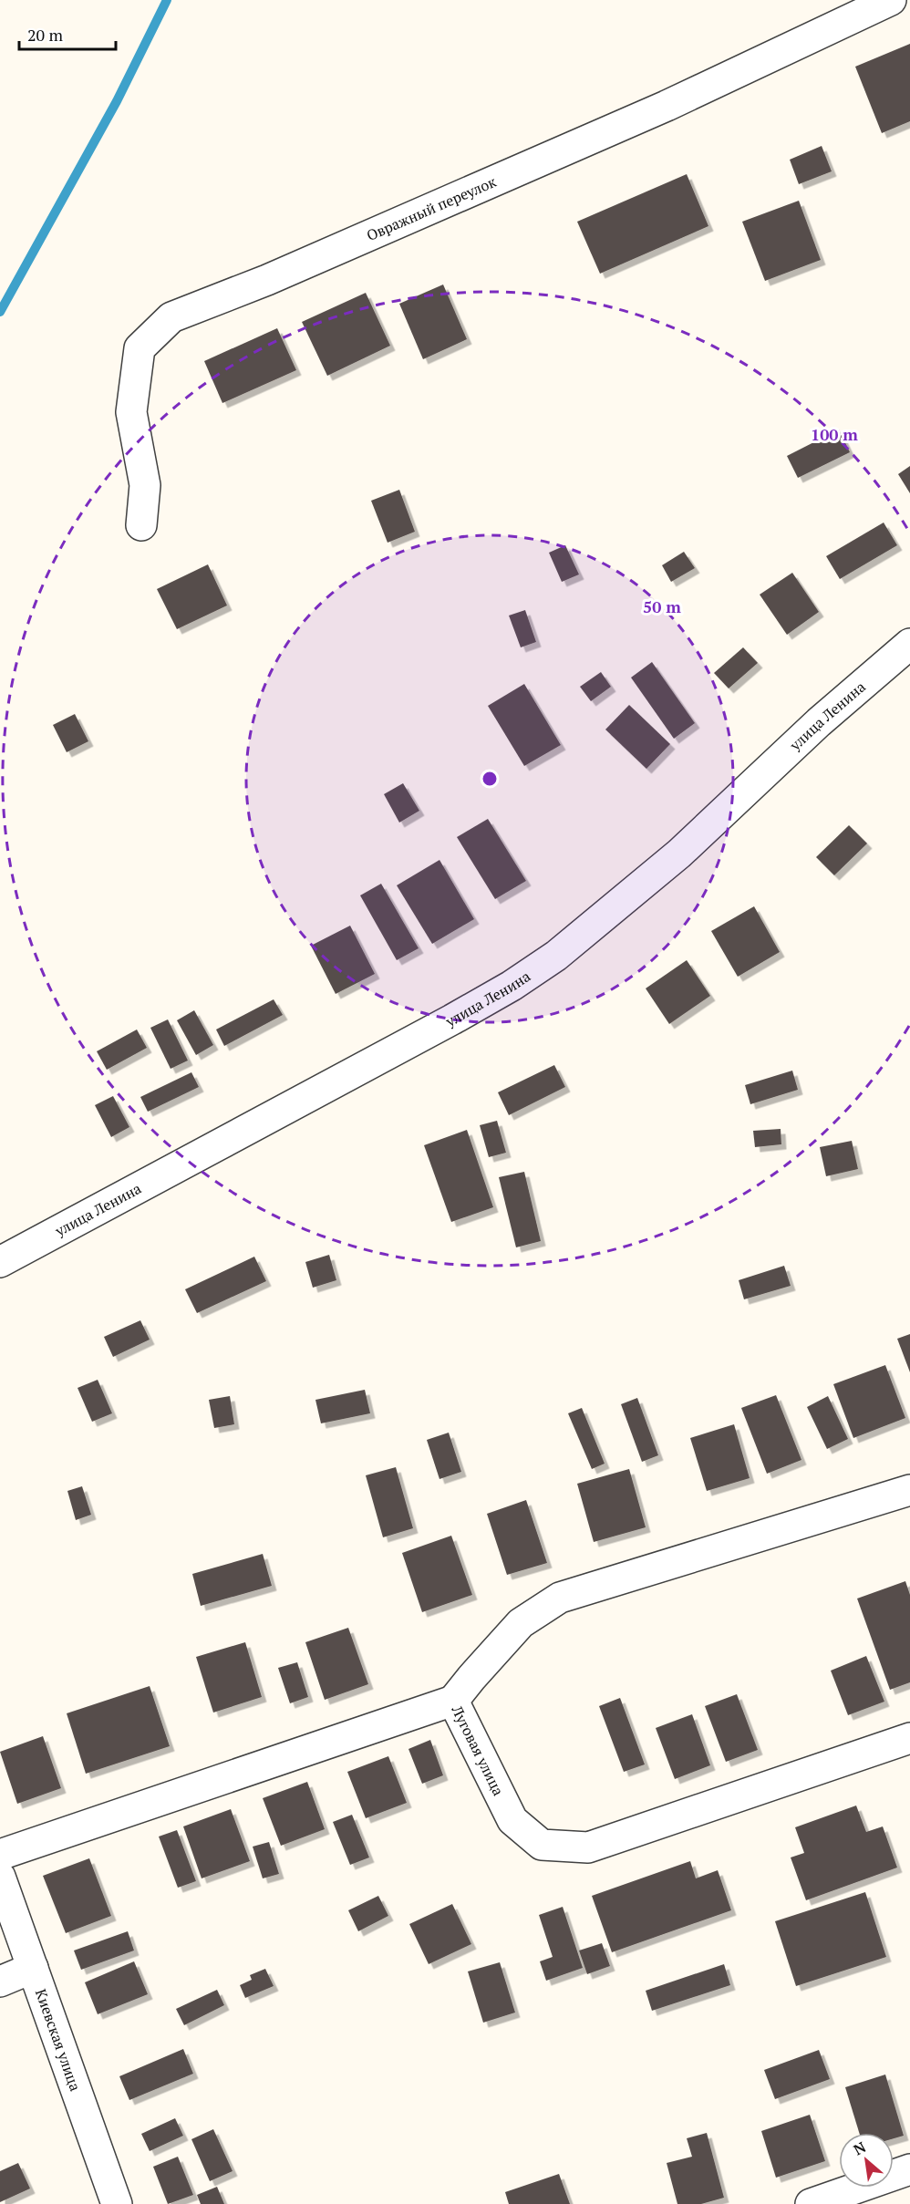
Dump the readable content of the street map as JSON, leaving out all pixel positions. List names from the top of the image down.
{
  "streets": {
    "street": [
      "Овражный переулок",
      "улица Ленина",
      "Луговая улица",
      "Киевская улица"
    ]
  },
  "scale_bar": "20 m",
  "north": "top left",
  "rings": ["100 m", "50 m"]
}
